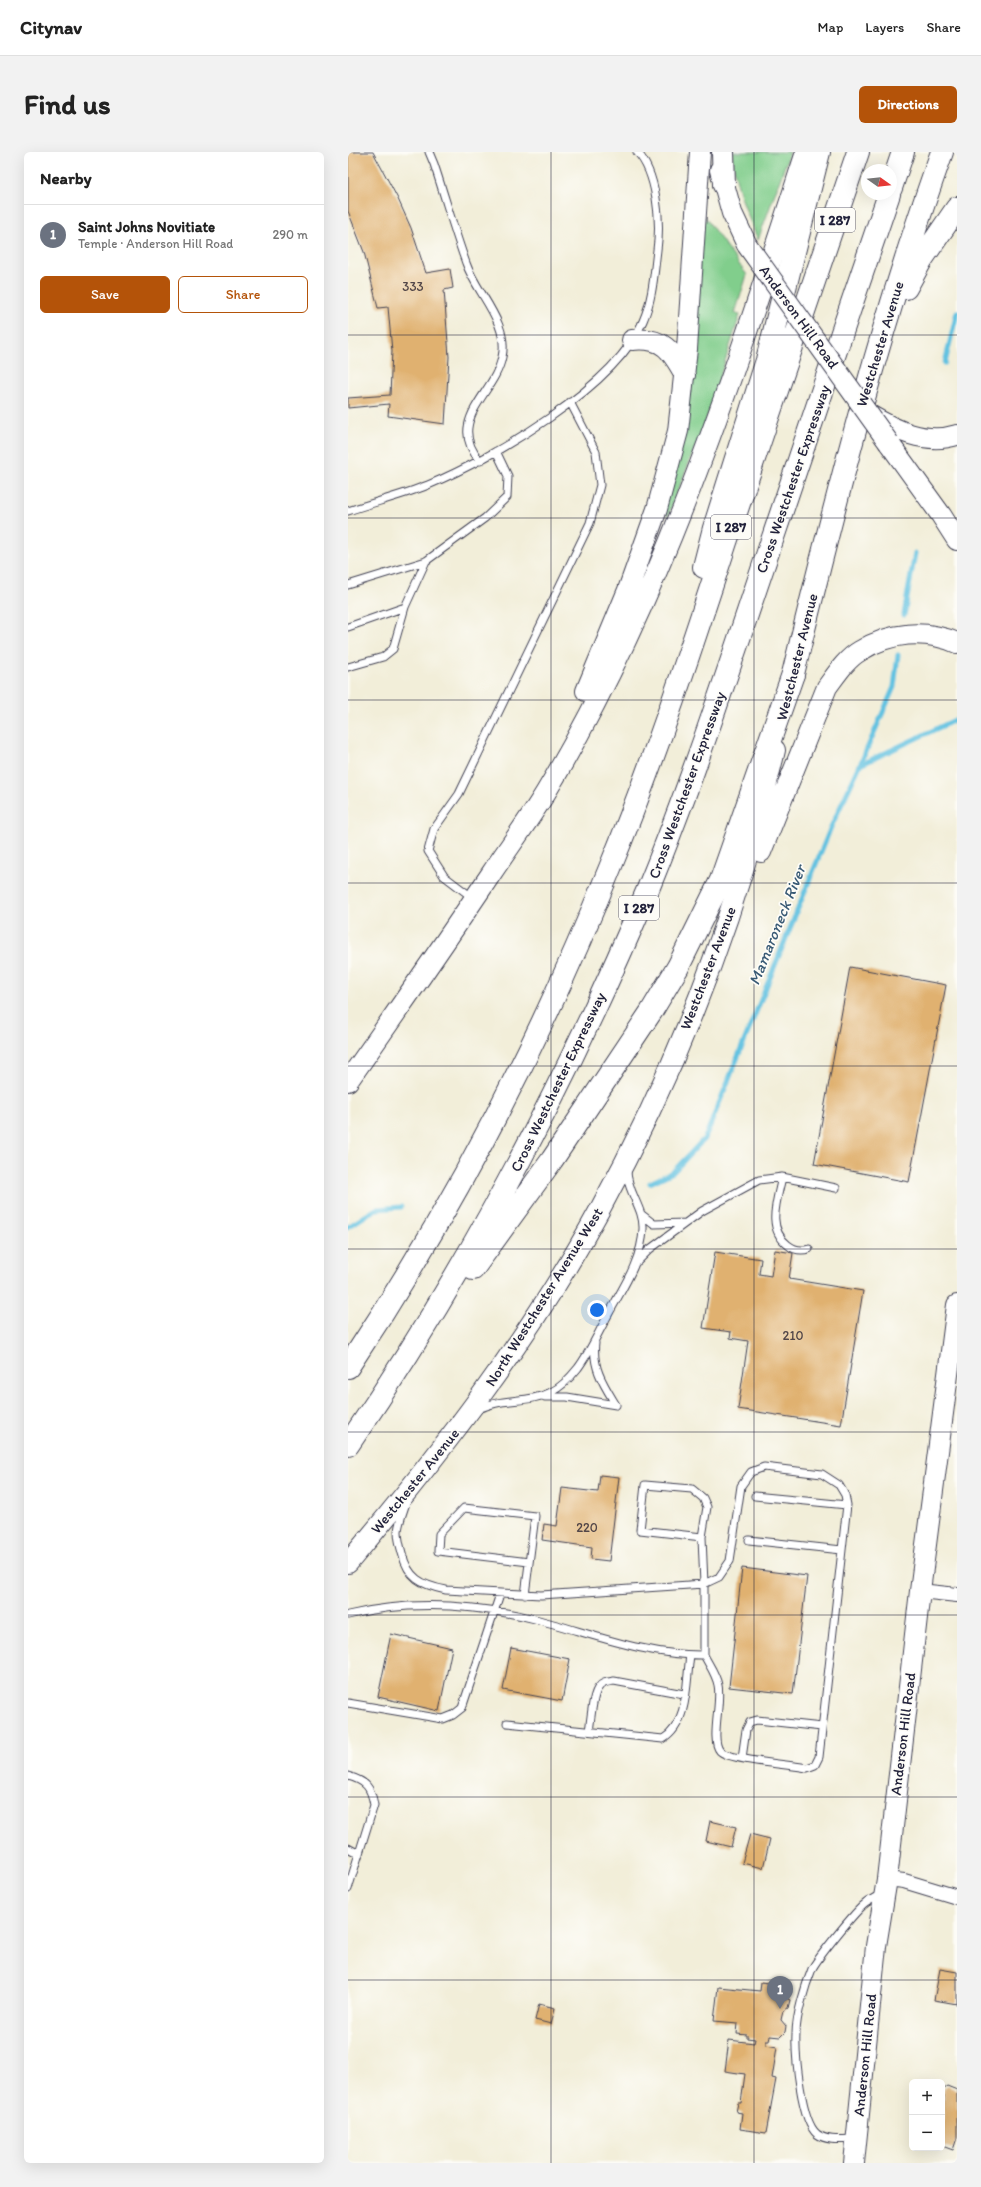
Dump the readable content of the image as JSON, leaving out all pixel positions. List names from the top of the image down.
{
  "streets": {
    "main road": [
      "I 287",
      "Anderson Hill Road",
      "Westchester Avenue",
      "Cross Westchester Expressway",
      "North Westchester Avenue West"
    ]
  },
  "crossings": [
    ["Westchester Avenue", "North Westchester Avenue West"]
  ],
  "water": ["Mamaroneck River"],
  "house_numbers": ["333", "210", "220"],
  "north": "right",
  "page": {
    "header": "Citynav",
    "nav": ["Map", "Layers", "Share"],
    "buttons": [
      "Directions",
      ["Save", "Share"]
    ],
    "title": "Find us",
    "heading": "Nearby",
    "list": [
      {
        "mark": "1",
        "name": "Saint Johns Novitiate",
        "note": "Temple · Anderson Hill Road",
        "value": "290 m"
      }
    ],
    "pins": "1",
    "map_buttons": ["+", "−"]
  }
}
